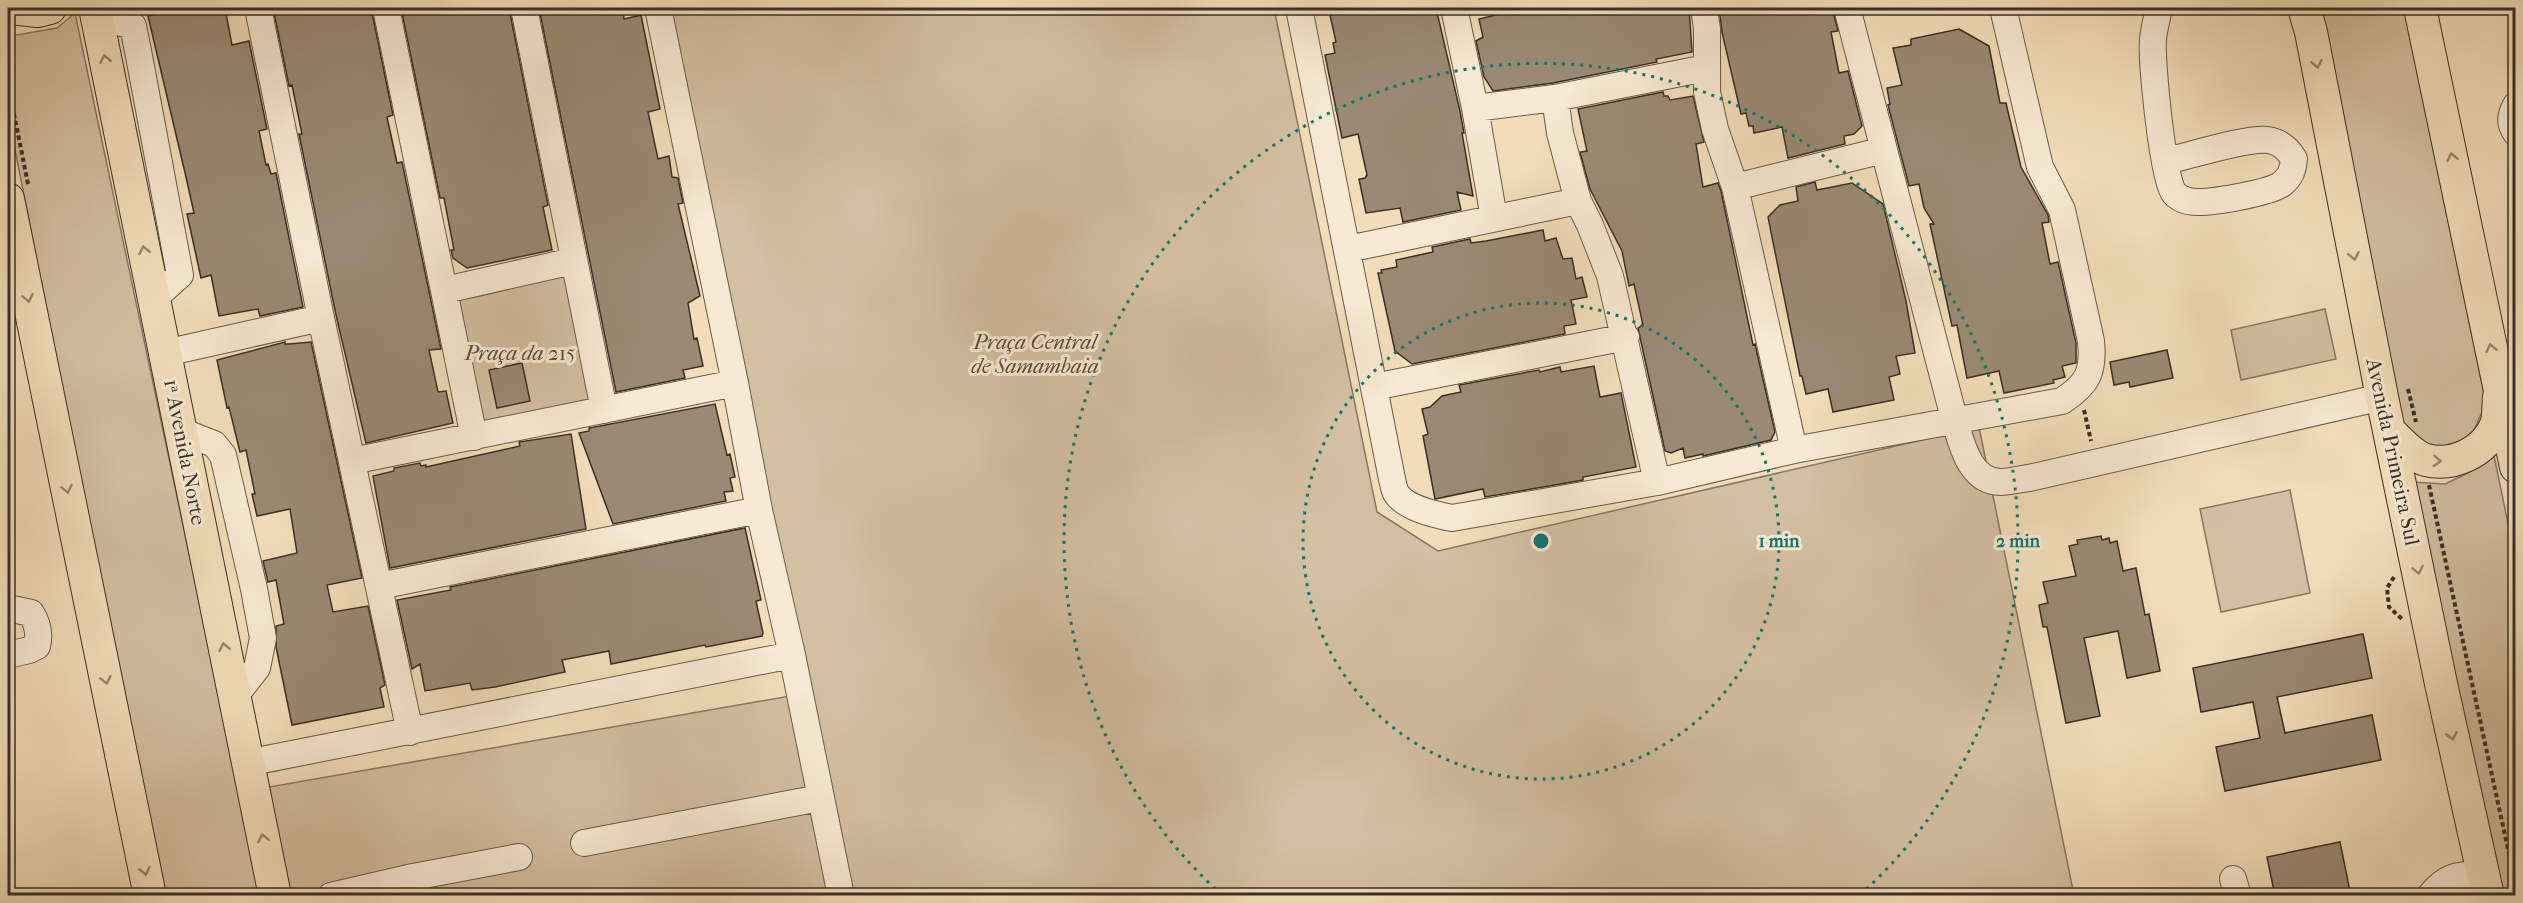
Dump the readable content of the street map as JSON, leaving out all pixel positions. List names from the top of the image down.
{
  "streets": {
    "main road": ["1ᵃ Avenida Norte", "Avenida Primeira Sul"]
  },
  "parks": ["Praça Central de Samambaia", "Praça da 215"],
  "rings": ["1 min", "2 min"]
}
